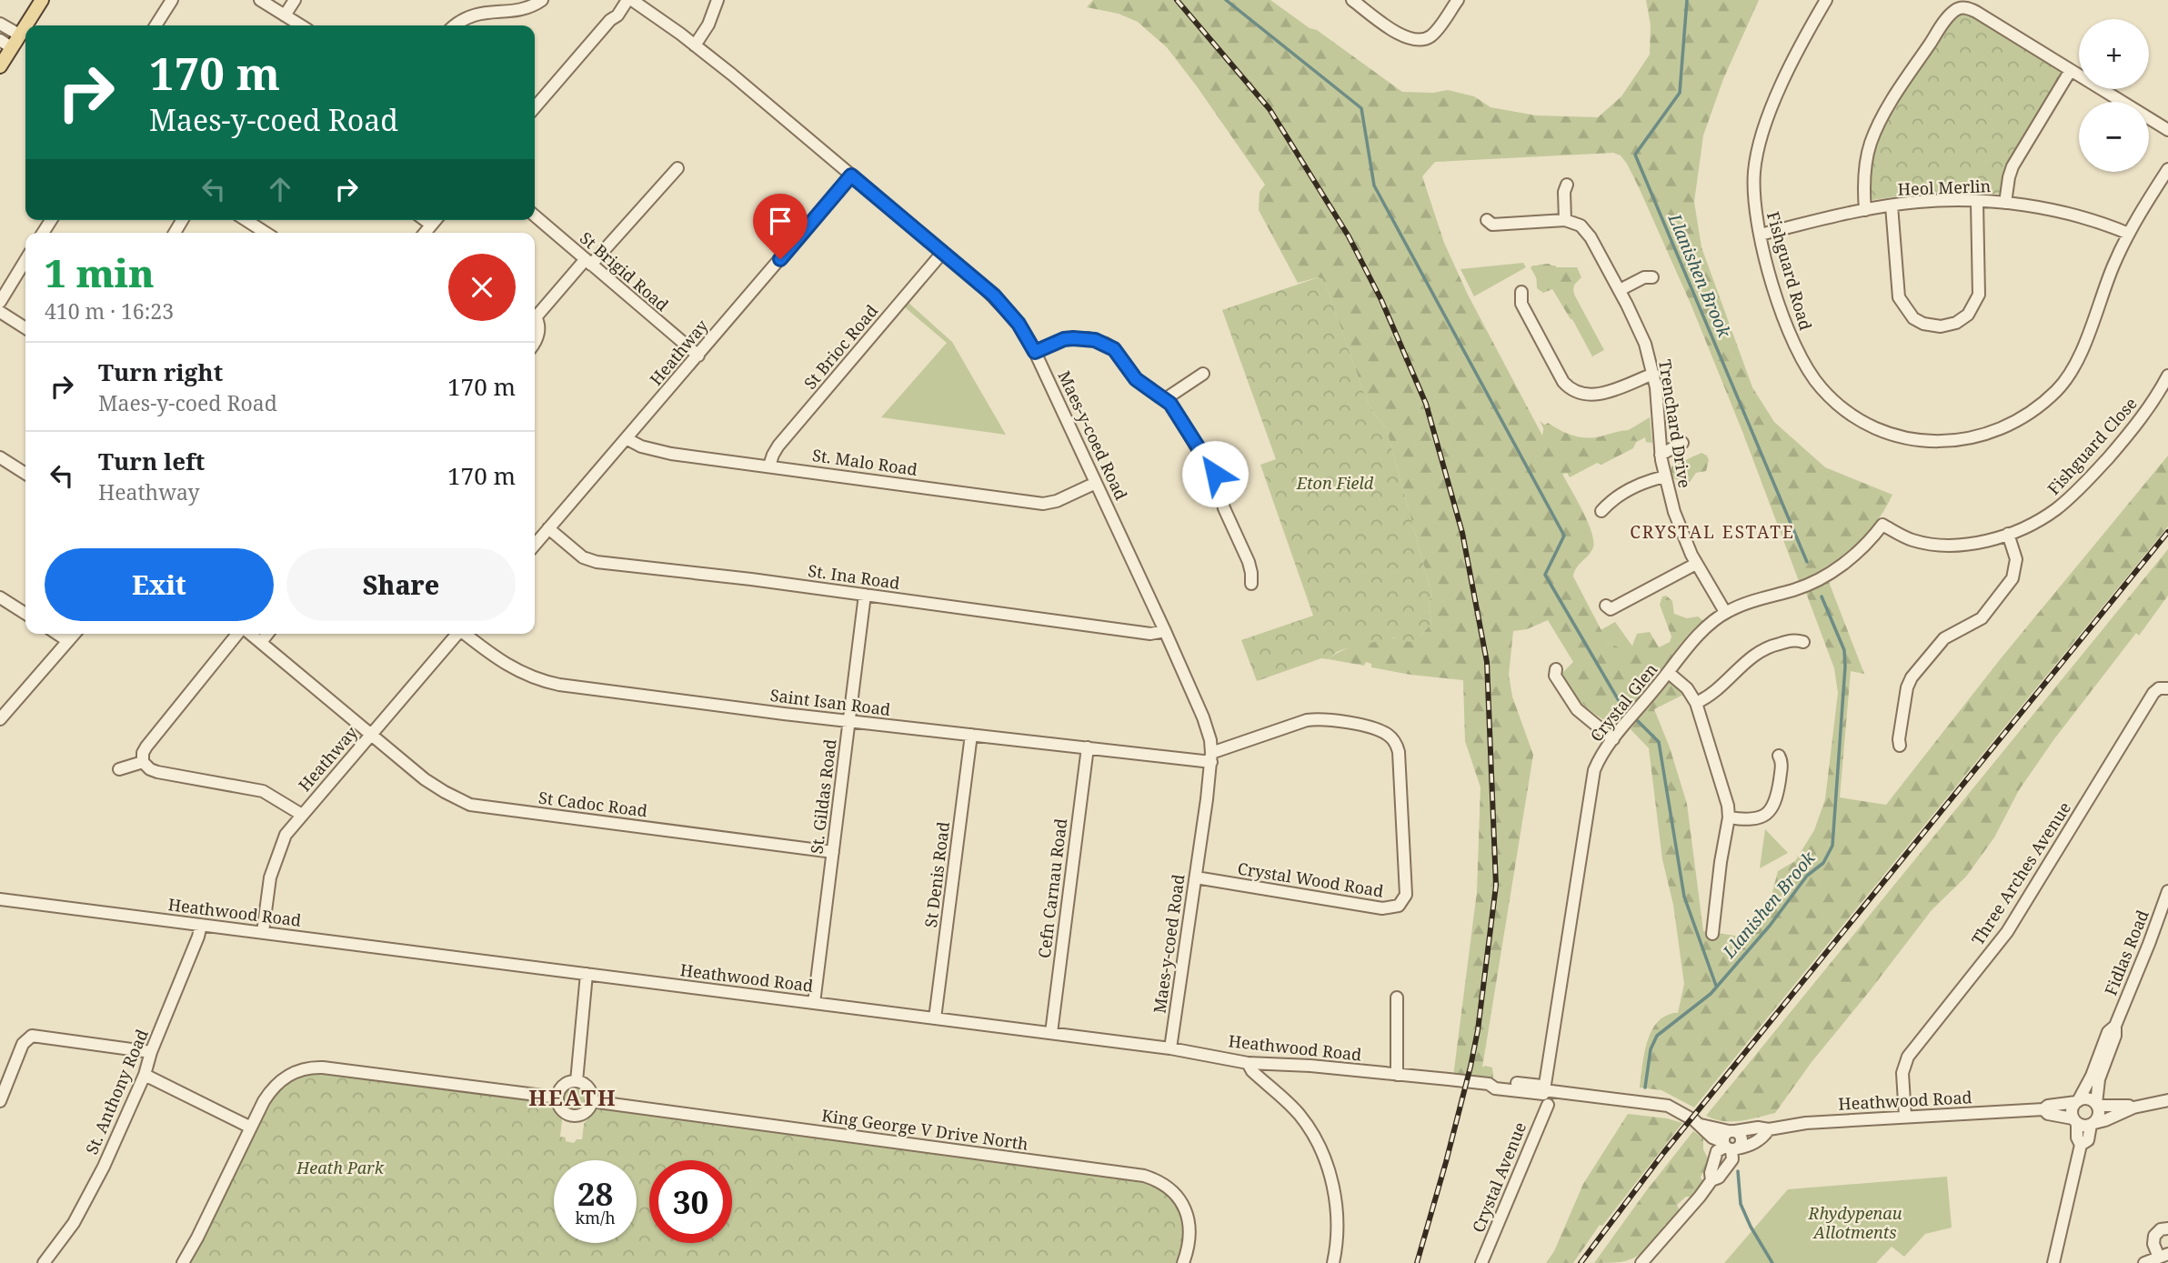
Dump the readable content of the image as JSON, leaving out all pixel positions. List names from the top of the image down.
{
  "streets": {
    "street": [
      "Heol Merlin",
      "Fishguard Road",
      "St Brigid Road",
      "St Brioc Road",
      "Heathway",
      "Trenchard Drive",
      "Maes-y-coed Road",
      "Fishguard Close",
      "St. Malo Road",
      "St. Ina Road",
      "Saint Isan Road",
      "Crystal Glen",
      "St. Gildas Road",
      "St Cadoc Road",
      "Three Arches Avenue",
      "St Denis Road",
      "Crystal Wood Road",
      "Cefn Carnau Road",
      "Heathwood Road",
      "Fidlas Road",
      "St. Anthony Road",
      "King George V Drive North",
      "Crystal Avenue"
    ]
  },
  "crossings": [
    ["Heol Merlin", "Fishguard Road"],
    ["St Brigid Road", "Heathway"],
    ["St Brioc Road", "Maes-y-coed Road"],
    ["St Brioc Road", "St. Malo Road"],
    ["Heathway", "Maes-y-coed Road"],
    ["Heathway", "St. Malo Road"],
    ["Heathway", "St. Ina Road"],
    ["Heathway", "St Cadoc Road"],
    ["Heathway", "Heathwood Road"],
    ["Trenchard Drive", "Crystal Glen"],
    ["Maes-y-coed Road", "St. Malo Road"],
    ["Maes-y-coed Road", "St. Ina Road"],
    ["Maes-y-coed Road", "Saint Isan Road"],
    ["Maes-y-coed Road", "Crystal Wood Road"],
    ["Maes-y-coed Road", "Heathwood Road"],
    ["Fishguard Close", "Crystal Glen"],
    ["St. Ina Road", "St. Gildas Road"],
    ["Saint Isan Road", "St. Gildas Road"],
    ["Saint Isan Road", "St Denis Road"],
    ["Saint Isan Road", "Crystal Wood Road"],
    ["Saint Isan Road", "Cefn Carnau Road"],
    ["Crystal Glen", "Heathwood Road"],
    ["St. Gildas Road", "St Cadoc Road"],
    ["St. Gildas Road", "Heathwood Road"],
    ["Three Arches Avenue", "Heathwood Road"],
    ["St Denis Road", "Heathwood Road"],
    ["Cefn Carnau Road", "Heathwood Road"],
    ["Heathwood Road", "Fidlas Road"],
    ["Heathwood Road", "St. Anthony Road"]
  ],
  "districts": ["CRYSTAL ESTATE", "HEATH"],
  "water": ["Llanishen Brook"],
  "parks": ["Eton Field", "Heath Park", "Rhydypenau Allotments"],
  "page": {
    "map_buttons": ["+", "−"],
    "turn": ["170 m", "Maes-y-coed Road"],
    "heading": ["1 min", "410 m · 16:23"],
    "list": [
      {
        "name": "Turn right",
        "note": "Maes-y-coed Road",
        "value": "170 m"
      },
      {
        "name": "Turn left",
        "note": "Heathway",
        "value": "170 m"
      }
    ],
    "buttons": ["Exit", "Share"],
    "speed": "28 km/h",
    "limit": "30"
  }
}
